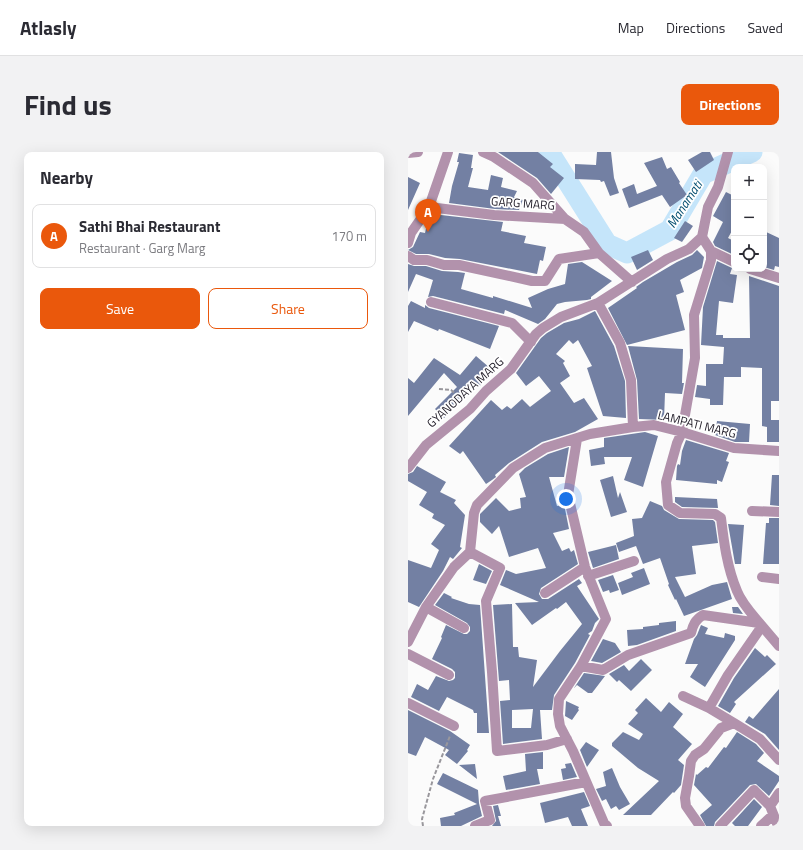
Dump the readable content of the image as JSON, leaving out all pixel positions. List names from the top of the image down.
{
  "streets": {
    "street": ["GARG MARG", "GYANODAYA MARG", "LAMPATI MARG"]
  },
  "crossings": [
    ["GARG MARG", "GYANODAYA MARG"]
  ],
  "water": ["Manamati"],
  "page": {
    "header": "Atlasly",
    "nav": ["Map", "Directions", "Saved"],
    "title": "Find us",
    "buttons": [
      "Directions",
      ["Save", "Share"]
    ],
    "heading": "Nearby",
    "map_buttons": ["+", "−"],
    "pins": "A",
    "list": [
      {
        "mark": "A",
        "name": "Sathi Bhai Restaurant",
        "note": "Restaurant · Garg Marg",
        "value": "170 m"
      }
    ]
  }
}
